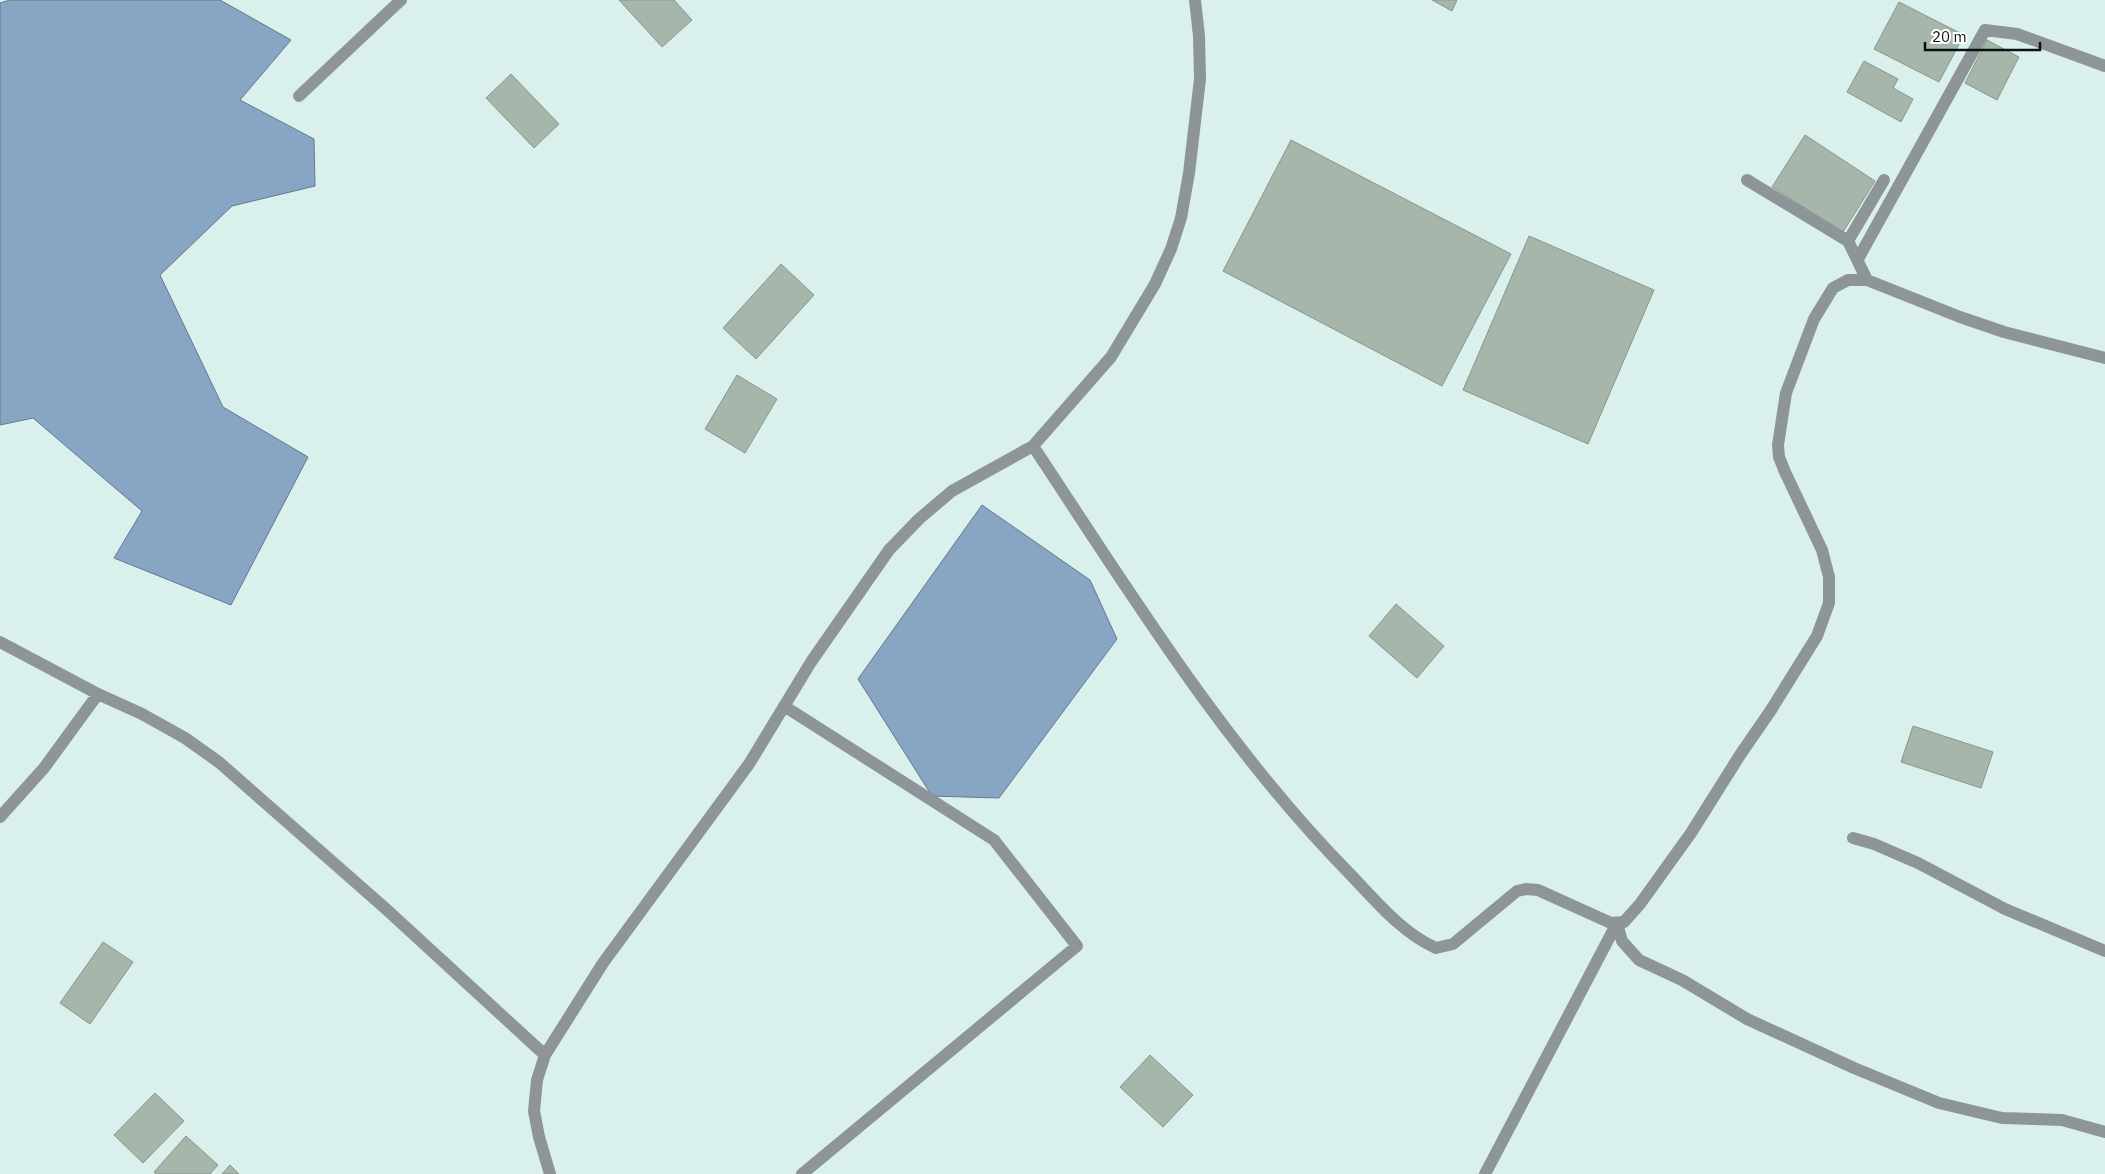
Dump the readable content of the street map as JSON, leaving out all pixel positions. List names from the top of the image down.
{
  "scale_bar": "20 m"
}
